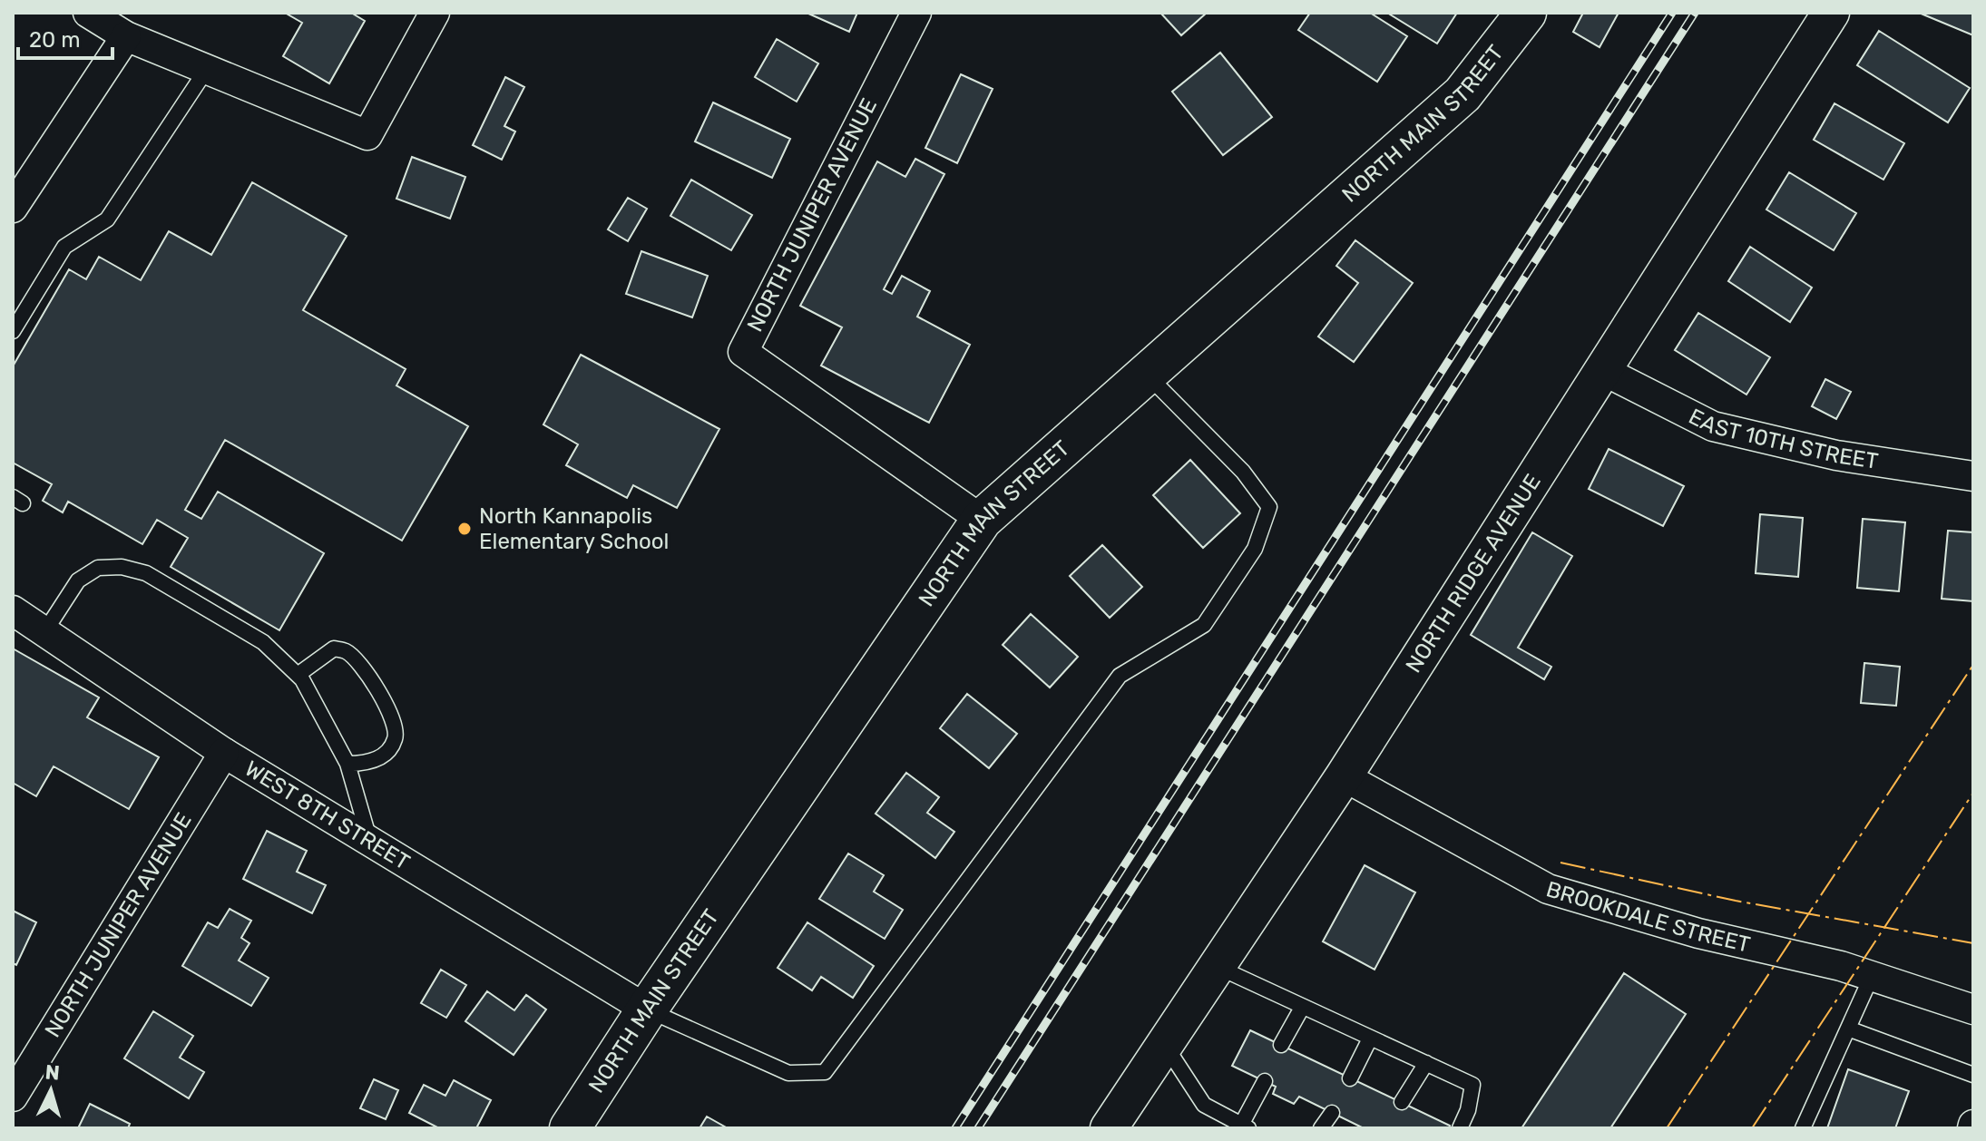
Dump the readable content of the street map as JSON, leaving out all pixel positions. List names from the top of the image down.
{
  "streets": {
    "main road": ["NORTH MAIN STREET"],
    "street": [
      "NORTH JUNIPER AVENUE",
      "EAST 10TH STREET",
      "NORTH RIDGE AVENUE",
      "WEST 8TH STREET",
      "BROOKDALE STREET"
    ]
  },
  "crossings": [
    ["NORTH MAIN STREET", "NORTH JUNIPER AVENUE"],
    ["NORTH MAIN STREET", "WEST 8TH STREET"],
    ["NORTH JUNIPER AVENUE", "WEST 8TH STREET"],
    ["EAST 10TH STREET", "NORTH RIDGE AVENUE"],
    ["NORTH RIDGE AVENUE", "BROOKDALE STREET"]
  ],
  "places": ["North Kannapolis Elementary School"],
  "scale_bar": "20 m",
  "north": "top"
}
